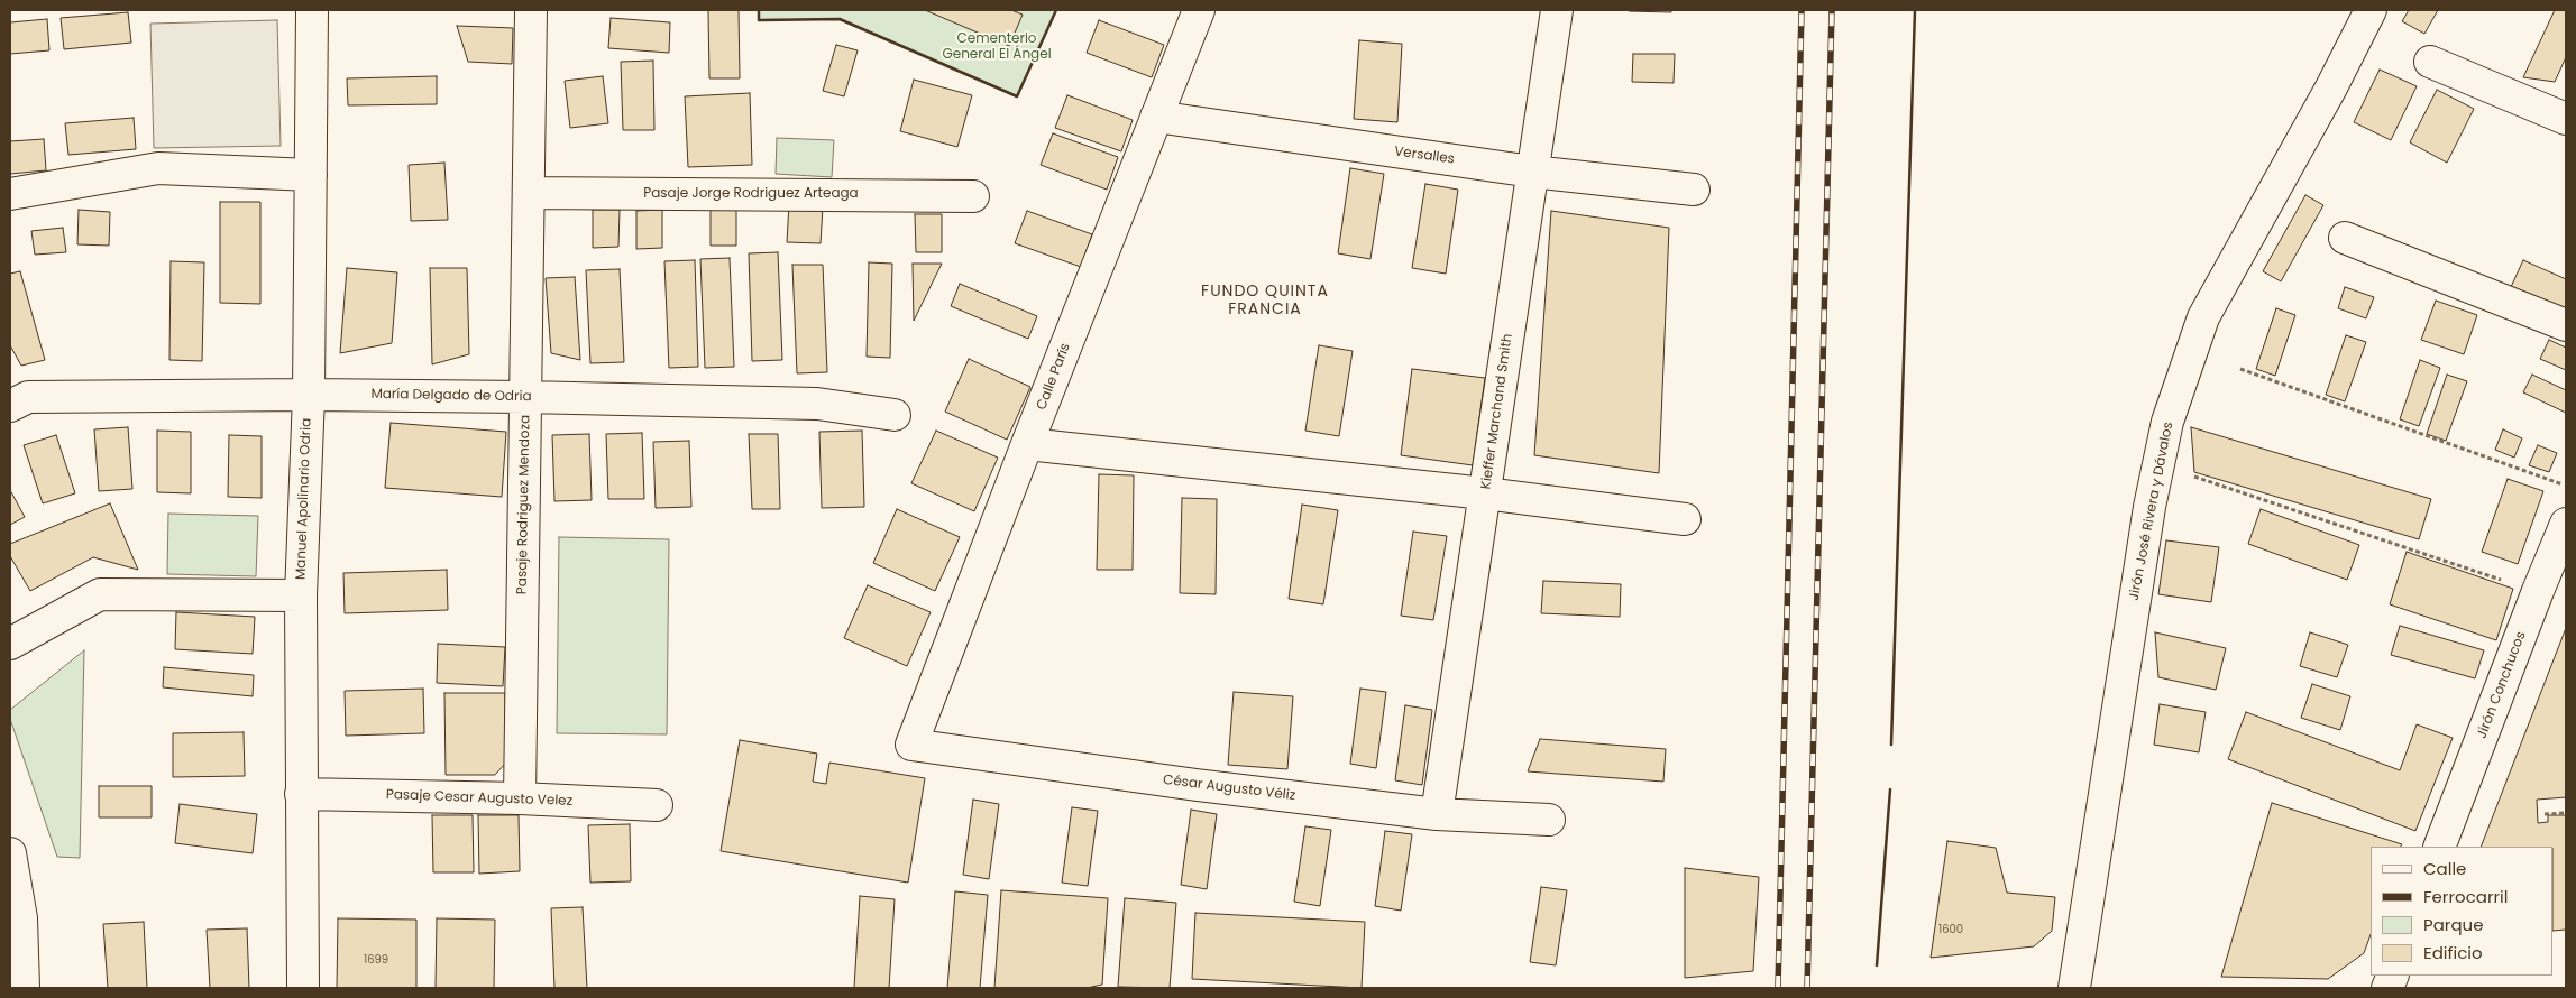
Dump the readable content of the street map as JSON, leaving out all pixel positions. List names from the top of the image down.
{
  "streets": {
    "street": [
      "Versalles",
      "Pasaje Jorge Rodriguez Arteaga",
      "Calle París",
      "María Delgado de Odria",
      "Kieffer Marchand Smith",
      "Manuel Apolinario Odria",
      "Pasaje Rodriguez Mendoza",
      "Jirón José Rivera y Dávalos",
      "Jirón Conchucos",
      "César Augusto Véliz",
      "Pasaje Cesar Augusto Velez"
    ]
  },
  "crossings": [
    ["Versalles", "Calle París"],
    ["Versalles", "Kieffer Marchand Smith"],
    ["Pasaje Jorge Rodriguez Arteaga", "Pasaje Rodriguez Mendoza"],
    ["Calle París", "César Augusto Véliz"],
    ["María Delgado de Odria", "Manuel Apolinario Odria"],
    ["María Delgado de Odria", "Pasaje Rodriguez Mendoza"],
    ["Kieffer Marchand Smith", "César Augusto Véliz"],
    ["Manuel Apolinario Odria", "Pasaje Cesar Augusto Velez"],
    ["Pasaje Rodriguez Mendoza", "Pasaje Cesar Augusto Velez"]
  ],
  "districts": ["FUNDO QUINTA FRANCIA"],
  "parks": ["Cementerio General El Ángel"],
  "house_numbers": ["1600", "1699"],
  "legend": [
    "Calle",
    "Ferrocarril",
    "Parque",
    "Edificio"
  ]
}
